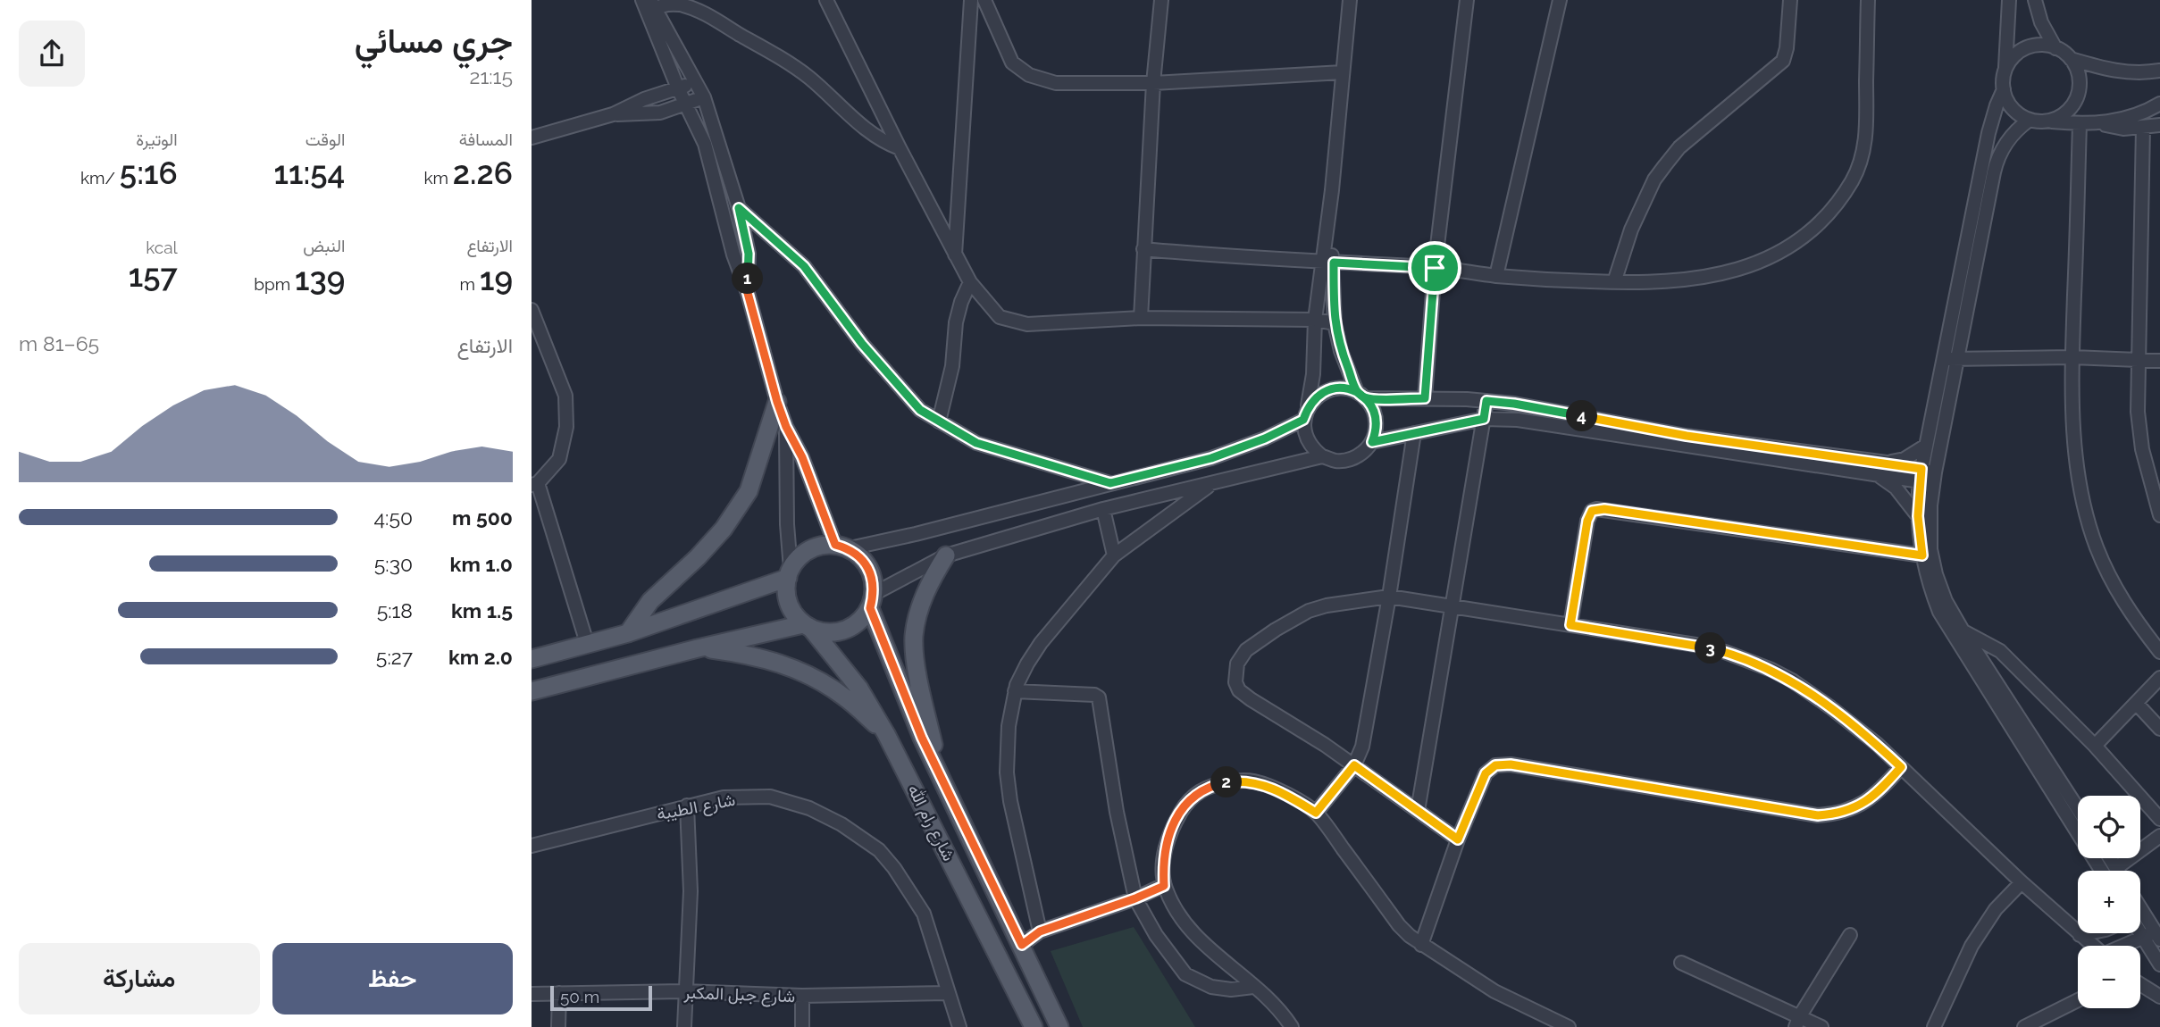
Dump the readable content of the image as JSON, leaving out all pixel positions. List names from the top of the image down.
{
  "streets": {
    "main road": ["شارع رام الله"],
    "street": ["شارع الطيبة", "شارع جبل المكبر"]
  },
  "crossings": [
    ["شارع الطيبة", "شارع جبل المكبر"]
  ],
  "scale_bar": "50 m",
  "page": {
    "heading": ["جري مسائي", "21:15"],
    "stats": [
      ["المسافة", "2.26 km"],
      ["الوقت", "11:54"],
      ["الوتيرة", "5:16 /km"],
      ["الارتفاع", "19 m"],
      ["النبض", "139 bpm"],
      ["kcal", "157"]
    ],
    "pins": [
      "1",
      "4",
      "3",
      "2"
    ],
    "chart": ["الارتفاع", "65–81 m"],
    "list": [
      {
        "name": "500 m",
        "note": "4:50"
      },
      {
        "name": "1.0 km",
        "note": "5:30"
      },
      {
        "name": "1.5 km",
        "note": "5:18"
      },
      {
        "name": "2.0 km",
        "note": "5:27"
      }
    ],
    "map_buttons": ["+", "−"],
    "buttons": ["حفظ", "مشاركة"],
    "scale": "50 m"
  }
}
